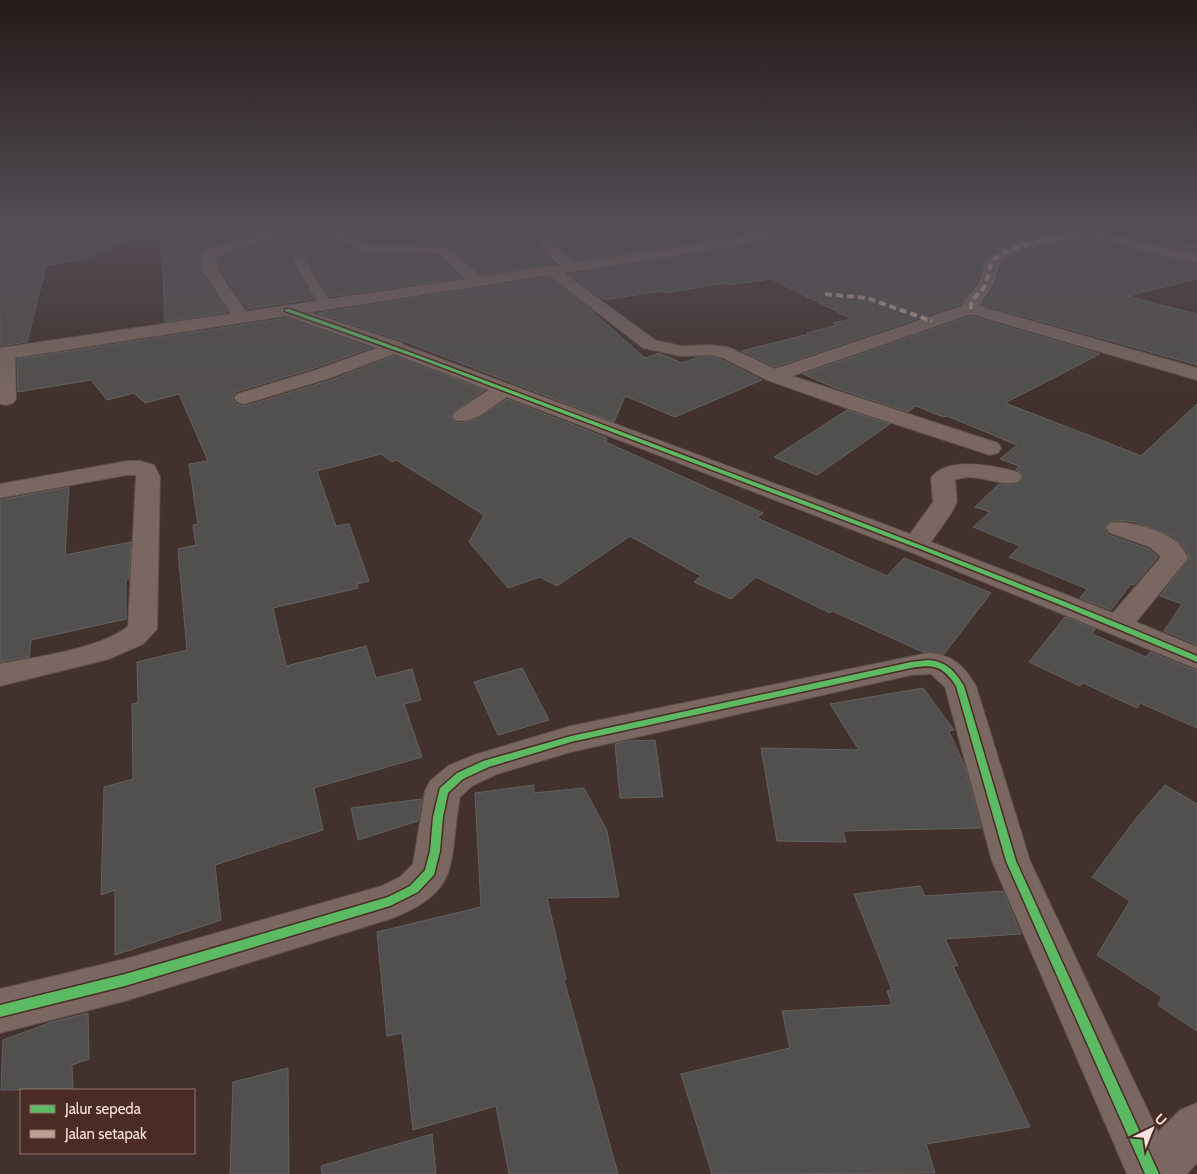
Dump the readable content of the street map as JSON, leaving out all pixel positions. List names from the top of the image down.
{
  "legend": ["Jalur sepeda", "Jalan setapak"],
  "north": "top right"
}
